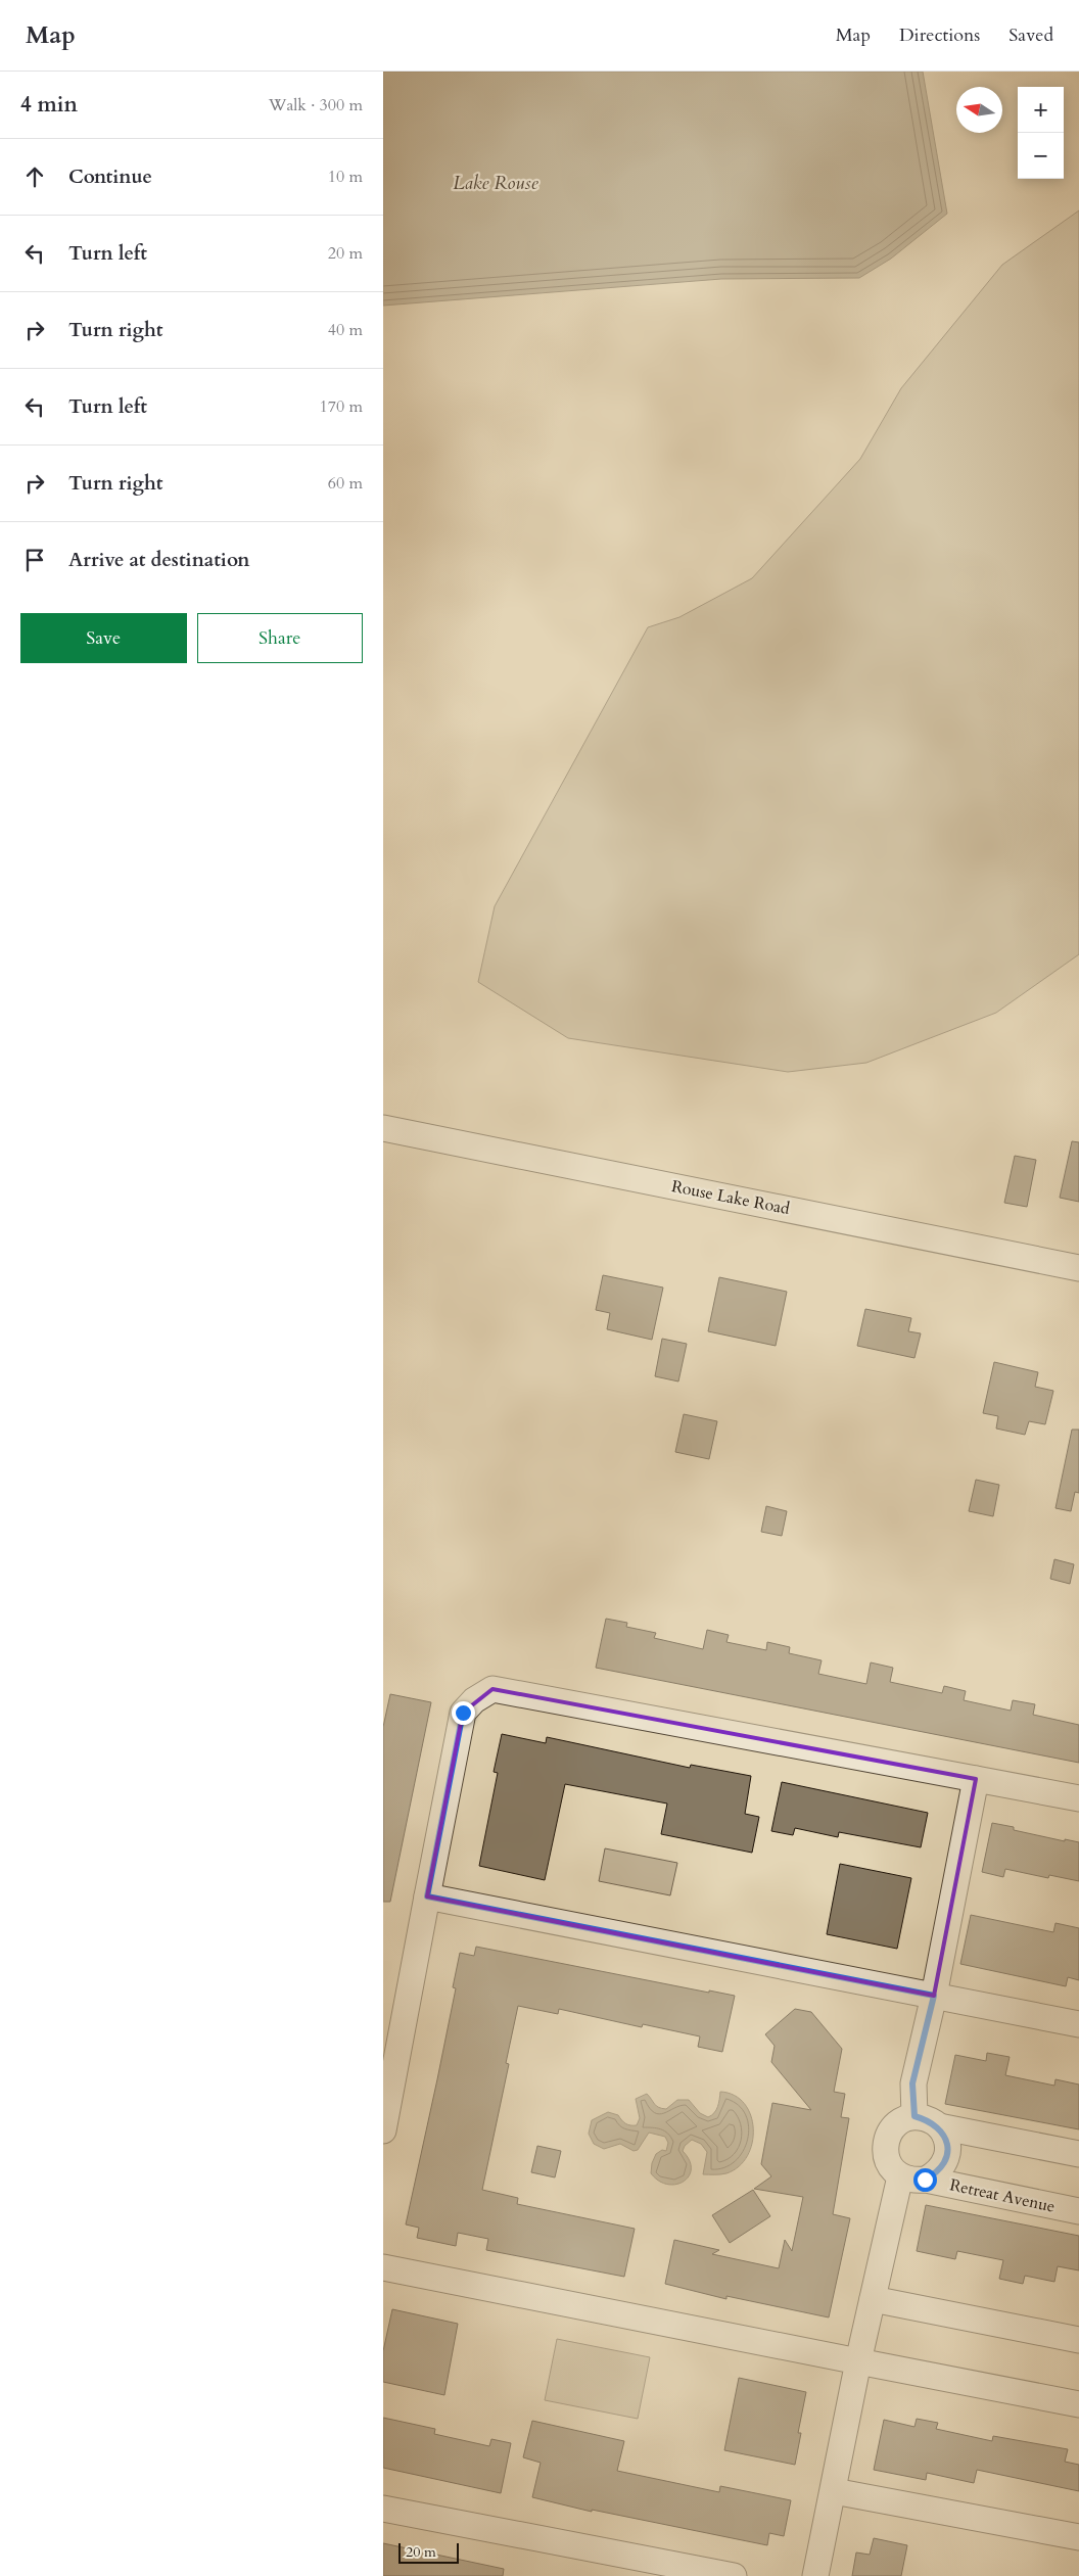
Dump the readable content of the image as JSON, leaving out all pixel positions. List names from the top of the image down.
{
  "streets": {
    "street": ["Rouse Lake Road", "Retreat Avenue"]
  },
  "water": ["Lake Rouse"],
  "scale_bar": "20 m",
  "north": "left",
  "page": {
    "header": "Map",
    "nav": ["Map", "Directions", "Saved"],
    "heading": ["4 min", "Walk · 300 m"],
    "map_buttons": ["+", "−"],
    "list": [
      ["Continue", "10 m"],
      ["Turn left", "20 m"],
      ["Turn right", "40 m"],
      ["Turn left", "170 m"],
      ["Turn right", "60 m"],
      "Arrive at destination"
    ],
    "buttons": ["Save", "Share"],
    "scale": "20 m"
  }
}
